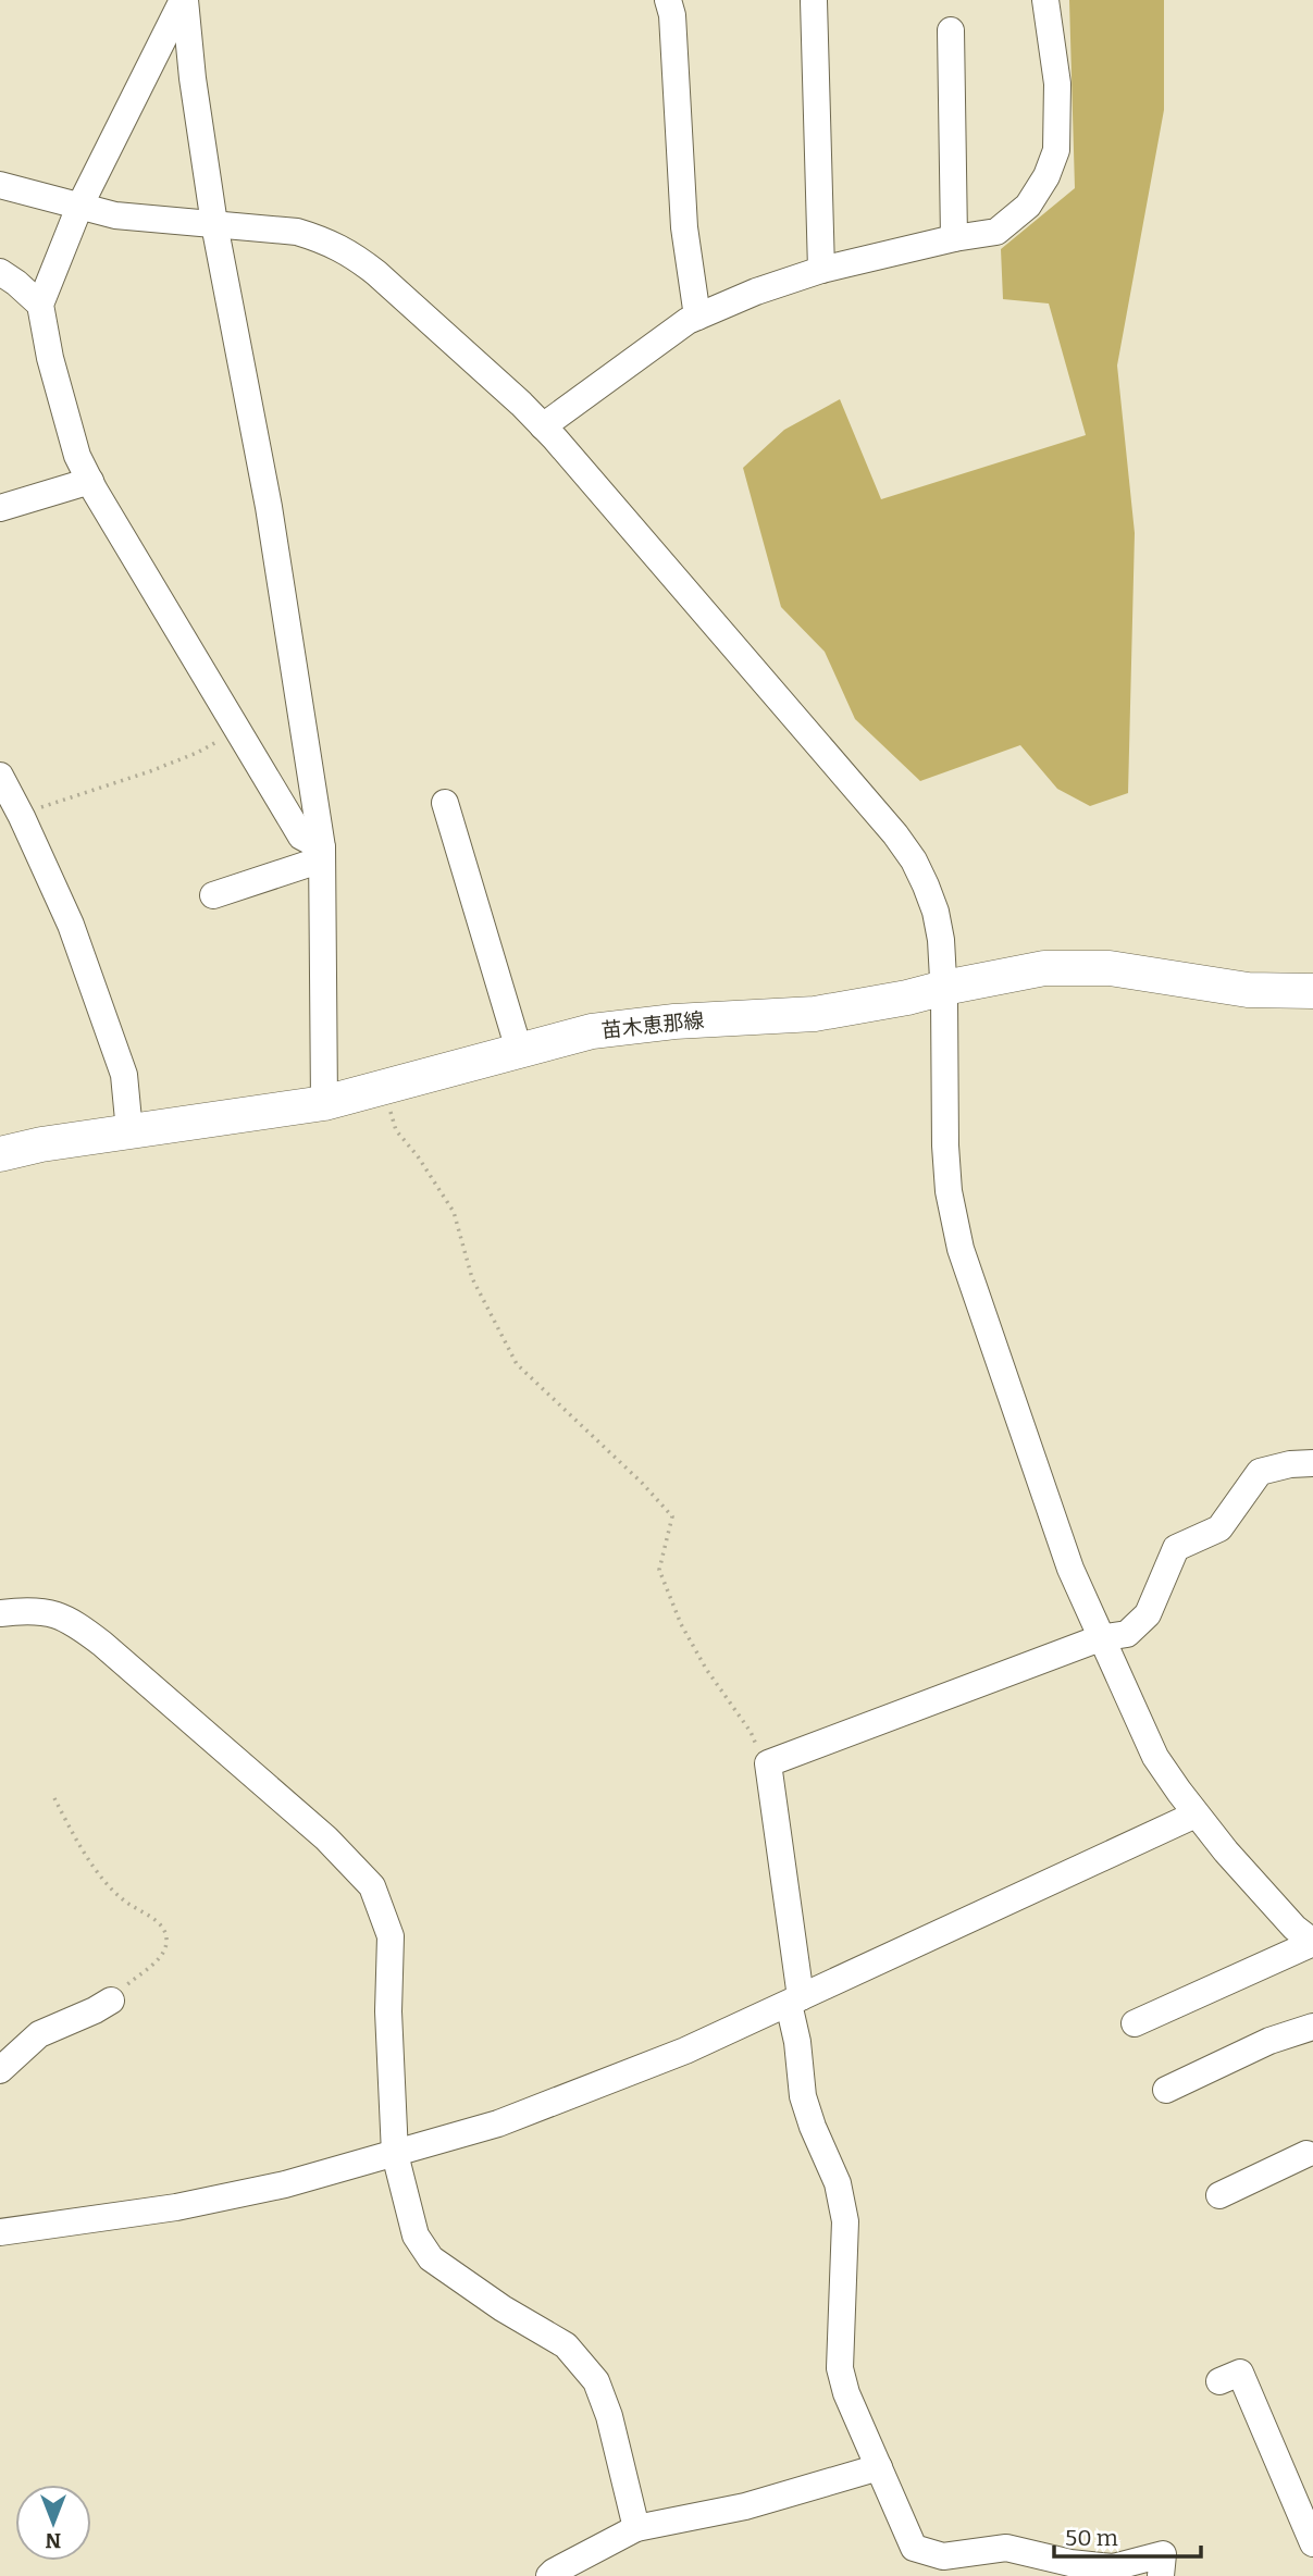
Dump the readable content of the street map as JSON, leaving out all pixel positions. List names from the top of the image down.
{
  "streets": {
    "main road": ["苗木恵那線"]
  },
  "scale_bar": "50 m",
  "north": "bottom"
}
